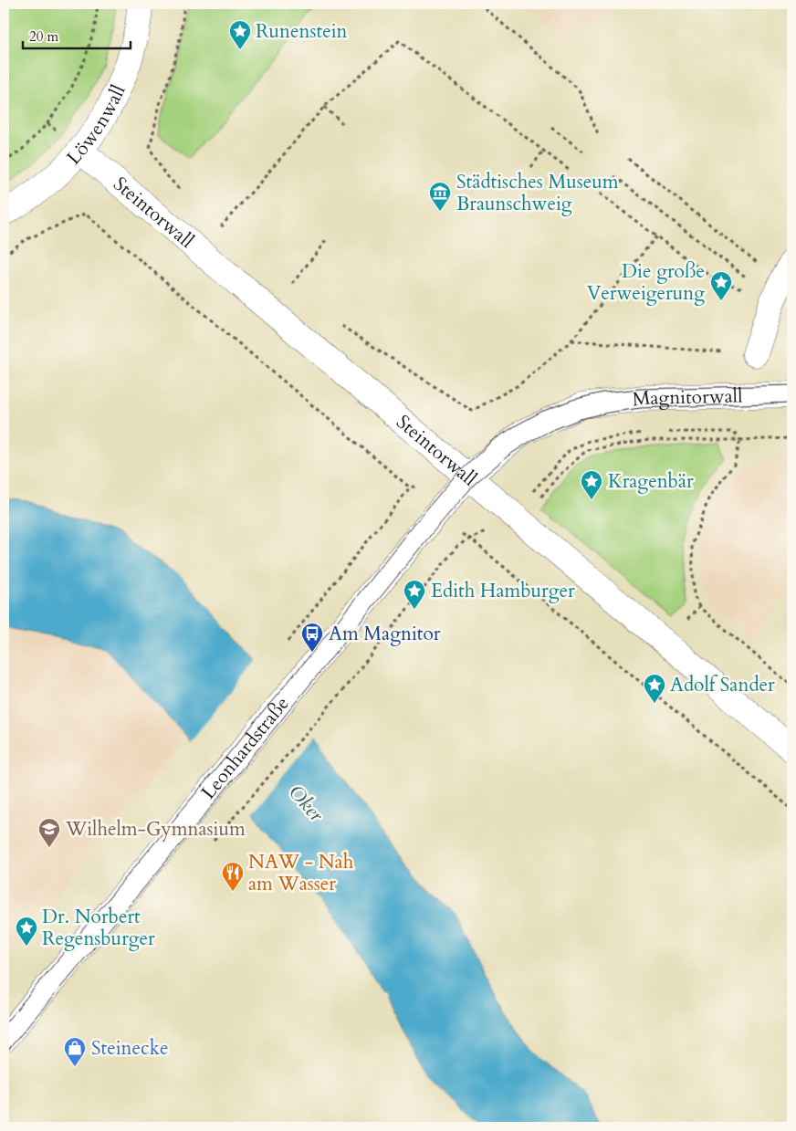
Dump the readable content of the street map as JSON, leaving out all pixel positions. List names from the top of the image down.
{
  "streets": {
    "street": [
      "Löwenwall",
      "Steintorwall",
      "Magnitorwall",
      "Leonhardstraße"
    ]
  },
  "crossings": [
    ["Löwenwall", "Steintorwall"],
    ["Steintorwall", "Magnitorwall"],
    ["Steintorwall", "Leonhardstraße"],
    ["Magnitorwall", "Leonhardstraße"]
  ],
  "water": ["Oker"],
  "places": {
    "place": [
      "Runenstein",
      "Die große Verweigerung",
      "Kragenbär",
      "Edith Hamburger",
      "Adolf Sander",
      "Dr. Norbert Regensburger"
    ],
    "museum": ["Städtisches Museum Braunschweig"],
    "bus stop": ["Am Magnitor"],
    "school or university": ["Wilhelm-Gymnasium"],
    "restaurant": ["NAW - Nah am Wasser"],
    "shop": ["Steinecke"]
  },
  "scale_bar": "20 m"
}
